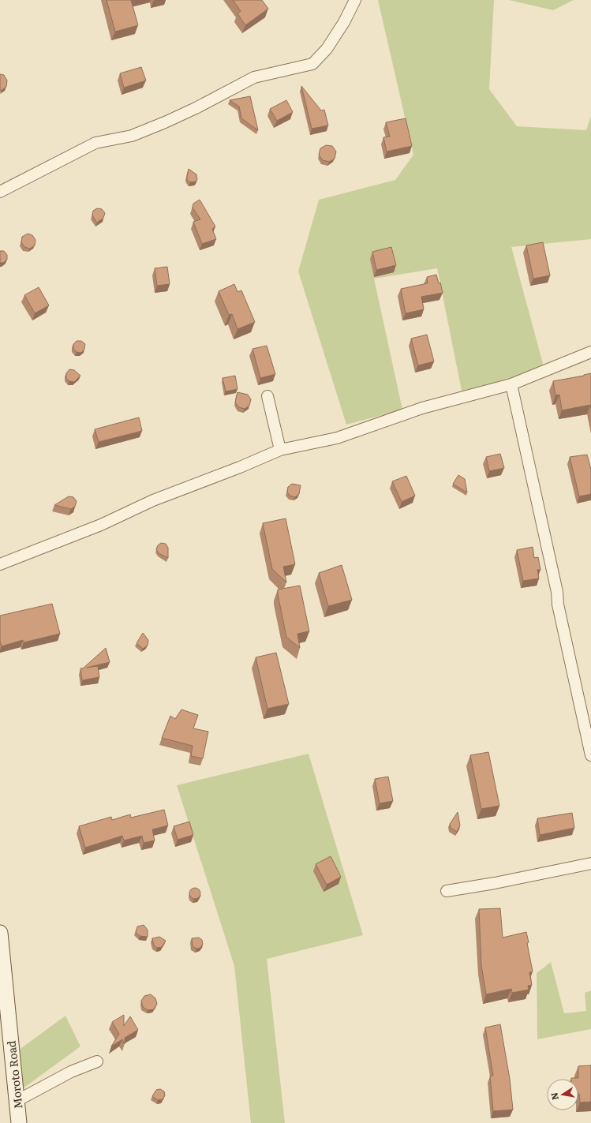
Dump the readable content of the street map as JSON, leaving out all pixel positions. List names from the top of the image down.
{
  "streets": {
    "main road": ["Moroto Road"]
  },
  "north": "left"
}
